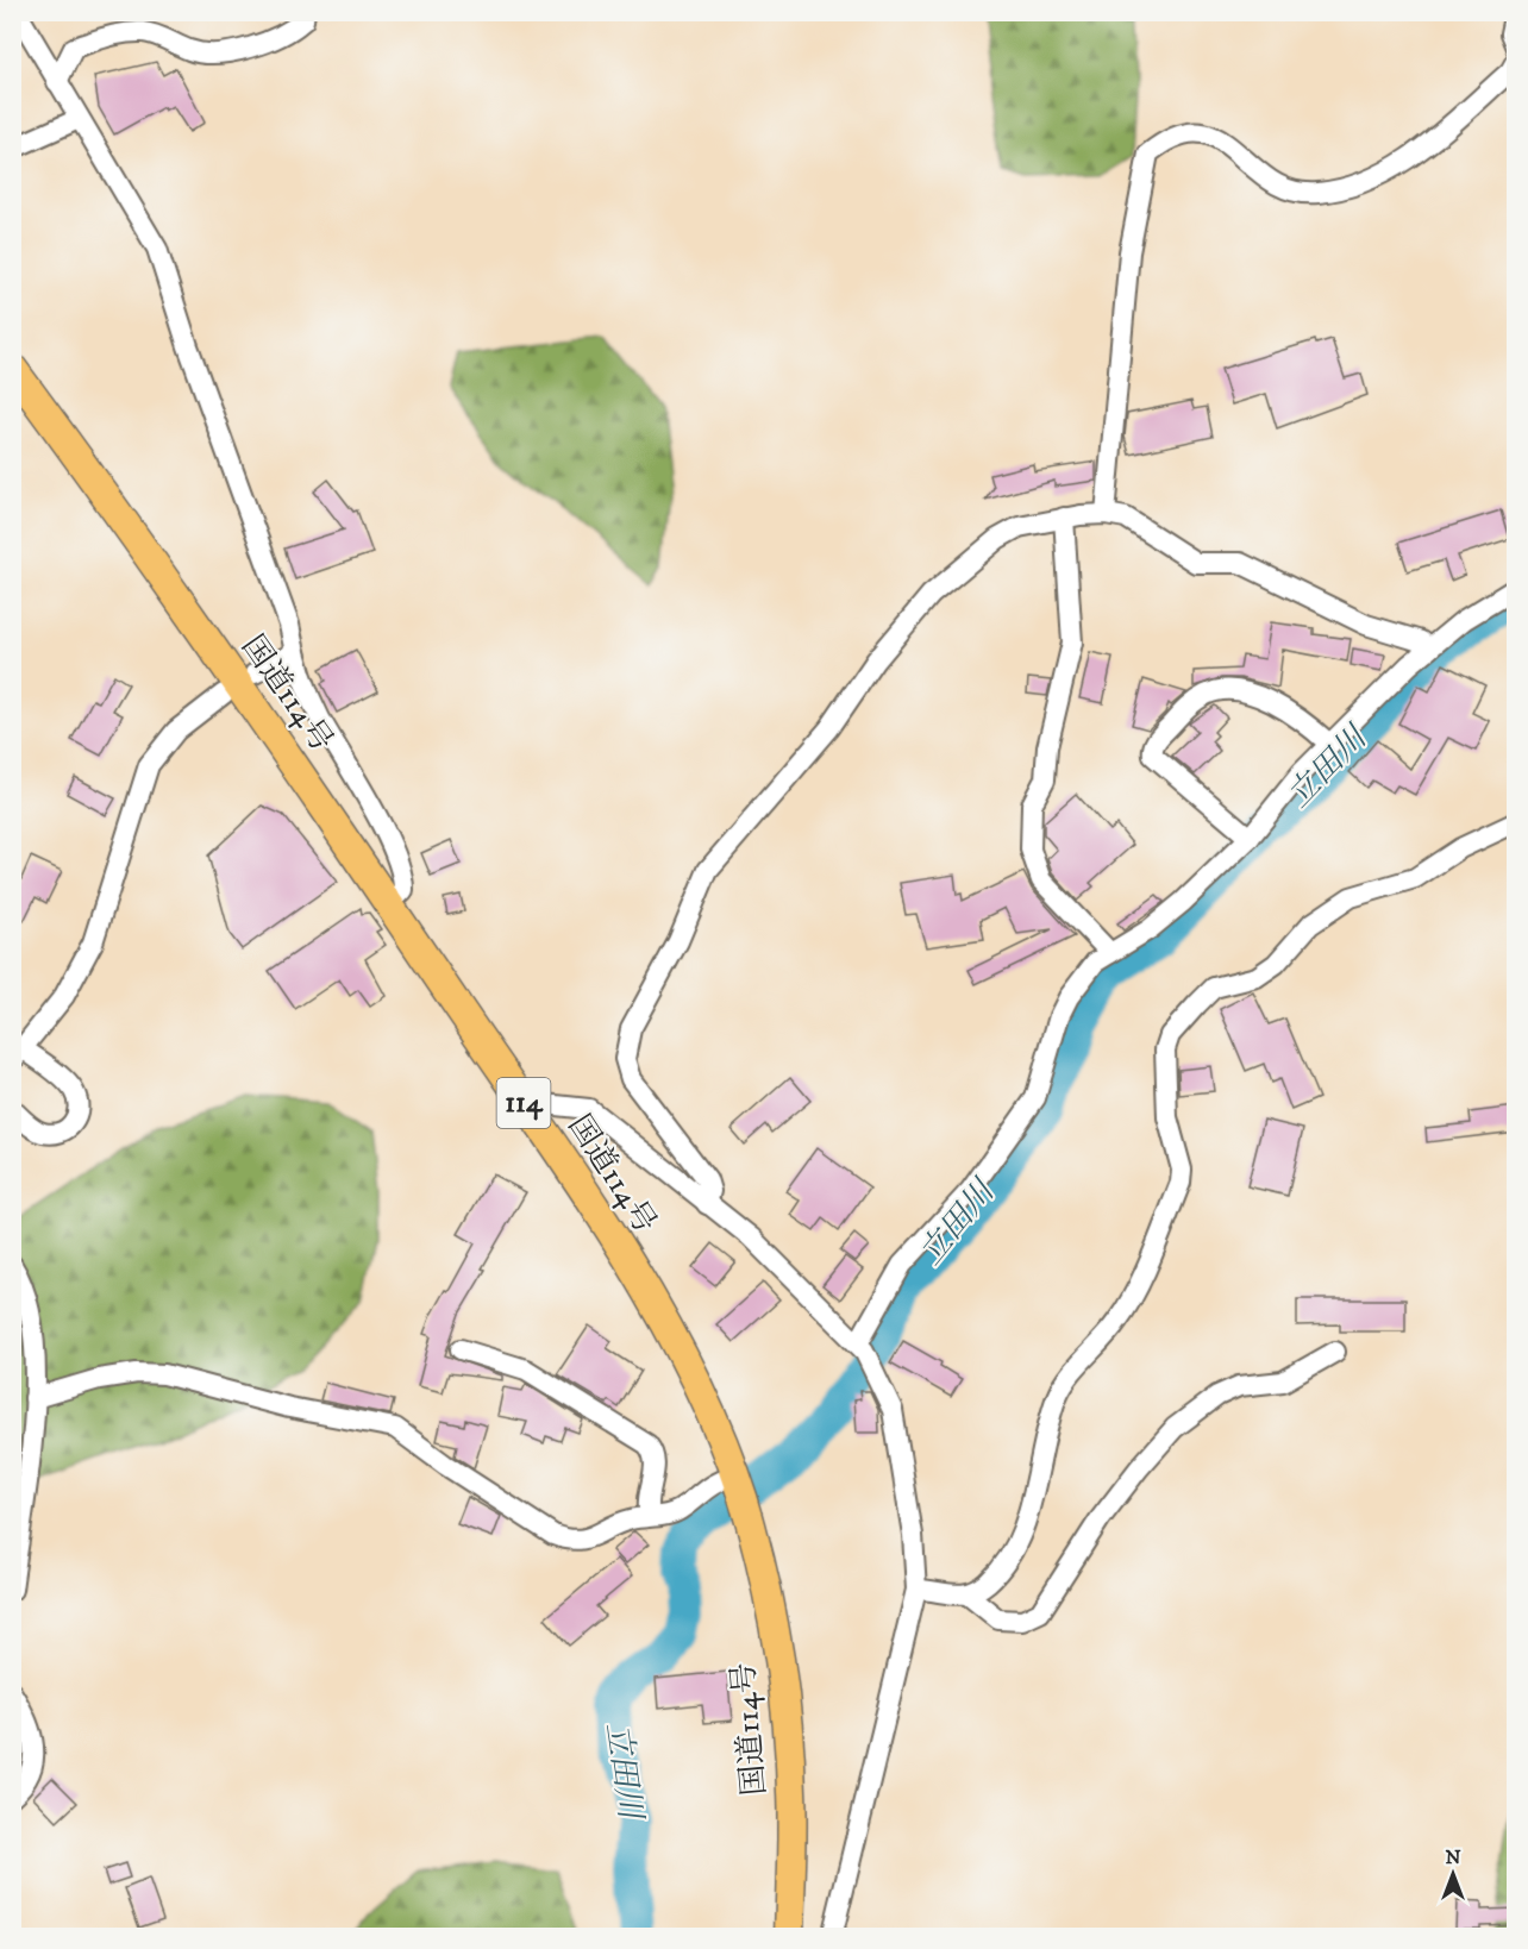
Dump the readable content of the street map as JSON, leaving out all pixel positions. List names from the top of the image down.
{
  "streets": {
    "highway": ["国道114号", "114"]
  },
  "water": ["立田川"],
  "north": "top"
}
